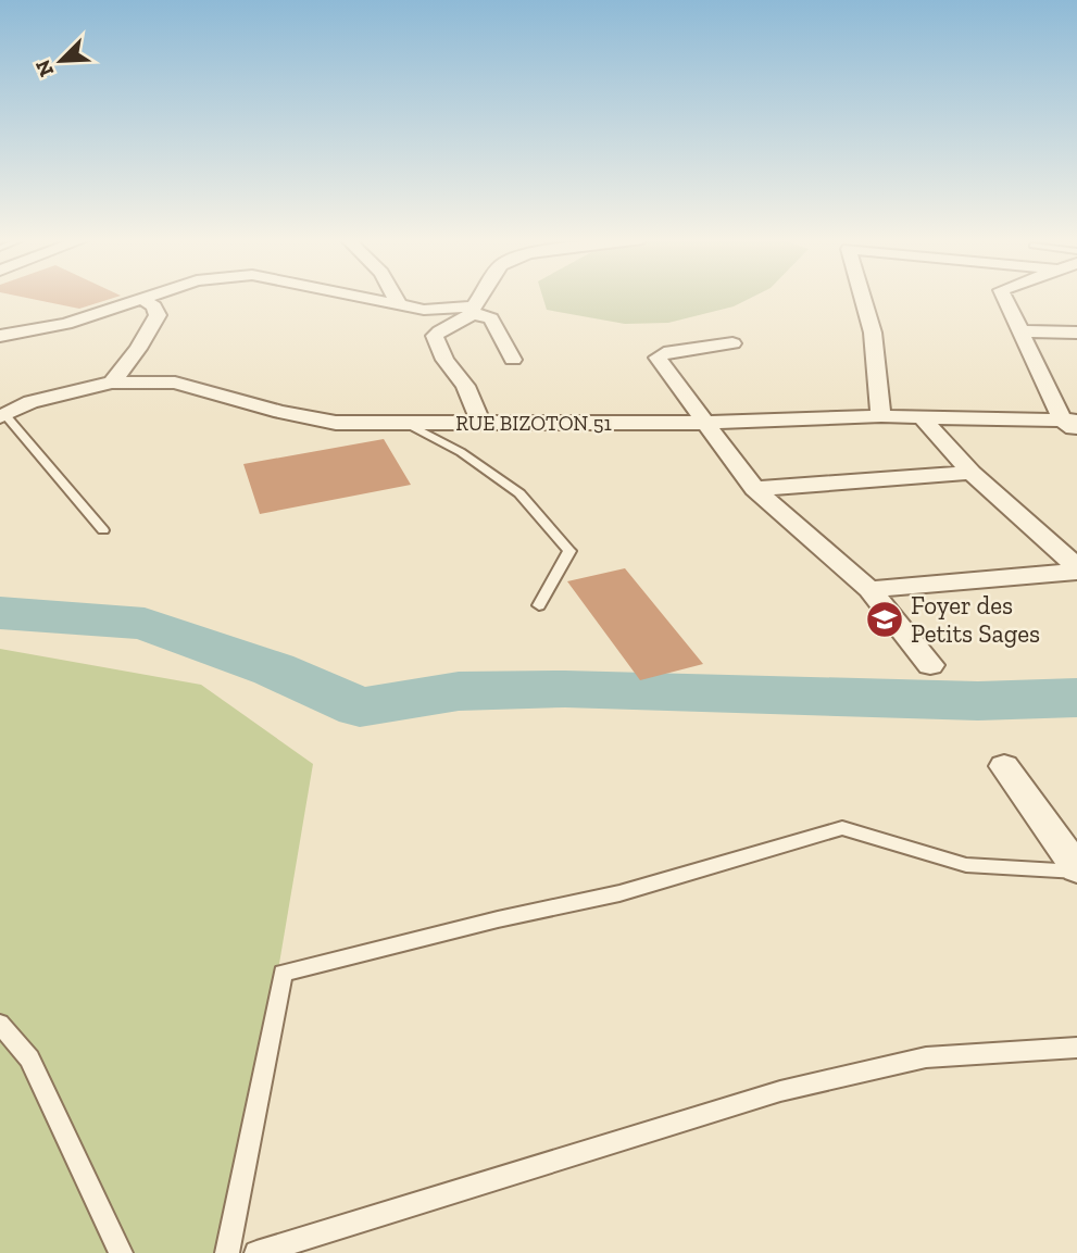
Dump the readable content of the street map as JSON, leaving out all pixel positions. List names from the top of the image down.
{
  "streets": {
    "street": ["RUE BIZOTON 51"]
  },
  "places": {
    "school or university": ["Foyer des Petits Sages"]
  },
  "north": "bottom left"
}
